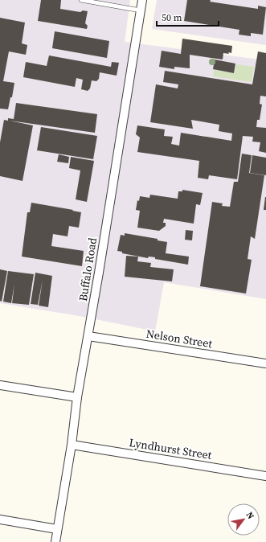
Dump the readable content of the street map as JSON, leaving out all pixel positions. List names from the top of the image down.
{
  "streets": {
    "street": ["Buffalo Road", "Nelson Street", "Lyndhurst Street"]
  },
  "crossings": [
    ["Buffalo Road", "Nelson Street"],
    ["Buffalo Road", "Lyndhurst Street"]
  ],
  "scale_bar": "50 m",
  "north": "top right"
}
